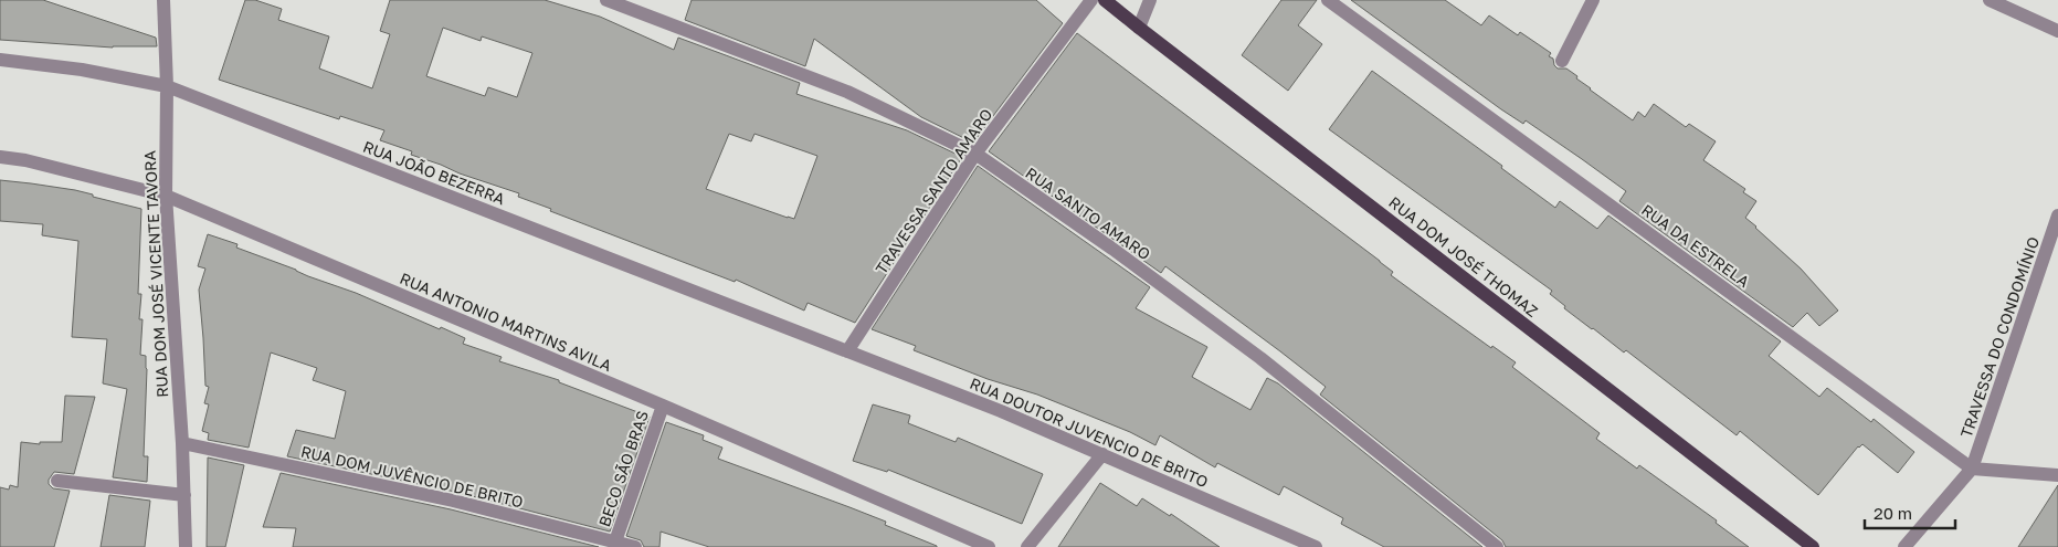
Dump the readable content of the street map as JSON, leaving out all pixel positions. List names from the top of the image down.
{
  "streets": {
    "main road": ["RUA DOM JOSÉ THOMAZ"],
    "street": [
      "RUA JOÃO BEZERRA",
      "TRAVESSA SANTO AMARO",
      "RUA SANTO AMARO",
      "RUA DA ESTRELA",
      "RUA DOM JOSÉ VICENTE TAVORA",
      "RUA ANTONIO MARTINS AVILA",
      "TRAVESSA DO CONDOMÍNIO",
      "RUA DOUTOR JUVENCIO DE BRITO",
      "BECO SÃO BRAS",
      "RUA DOM JUVÊNCIO DE BRITO"
    ]
  },
  "crossings": [
    ["RUA JOÃO BEZERRA", "TRAVESSA SANTO AMARO"],
    ["RUA JOÃO BEZERRA", "RUA DOM JOSÉ VICENTE TAVORA"],
    ["RUA JOÃO BEZERRA", "RUA DOUTOR JUVENCIO DE BRITO"],
    ["TRAVESSA SANTO AMARO", "RUA SANTO AMARO"],
    ["TRAVESSA SANTO AMARO", "RUA DOUTOR JUVENCIO DE BRITO"],
    ["RUA DA ESTRELA", "TRAVESSA DO CONDOMÍNIO"],
    ["RUA DOM JOSÉ VICENTE TAVORA", "RUA ANTONIO MARTINS AVILA"],
    ["RUA DOM JOSÉ VICENTE TAVORA", "RUA DOM JUVÊNCIO DE BRITO"],
    ["RUA ANTONIO MARTINS AVILA", "BECO SÃO BRAS"],
    ["BECO SÃO BRAS", "RUA DOM JUVÊNCIO DE BRITO"]
  ],
  "scale_bar": "20 m"
}
